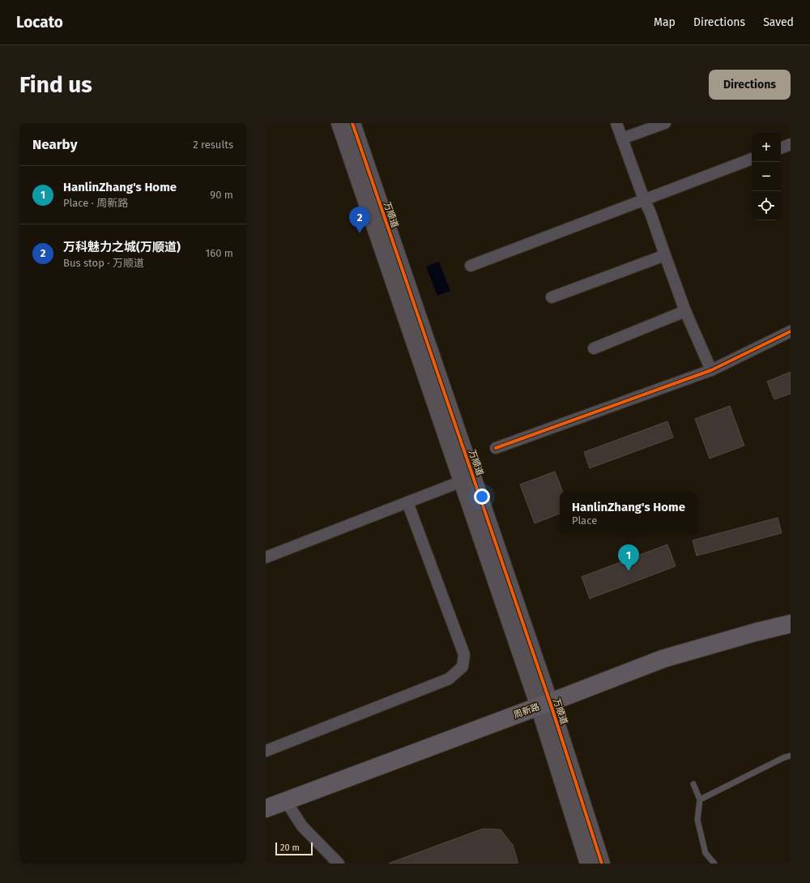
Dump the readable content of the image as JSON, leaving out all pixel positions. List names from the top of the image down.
{
  "streets": {
    "main road": ["周新路"],
    "street": ["万顺道"]
  },
  "crossings": [
    ["万顺道", "周新路"]
  ],
  "scale_bar": "20 m",
  "page": {
    "header": "Locato",
    "nav": ["Map", "Directions", "Saved"],
    "buttons": "Directions",
    "title": "Find us",
    "heading": ["Nearby", "2 results"],
    "map_buttons": ["+", "−"],
    "list": [
      {
        "mark": "1",
        "name": "HanlinZhang's Home",
        "note": "Place · 周新路",
        "value": "90 m"
      },
      {
        "mark": "2",
        "name": "万科魅力之城(万顺道)",
        "note": "Bus stop · 万顺道",
        "value": "160 m"
      }
    ],
    "pins": ["2", "1"],
    "popup": ["HanlinZhang's Home", "Place"],
    "scale": "20 m"
  }
}
